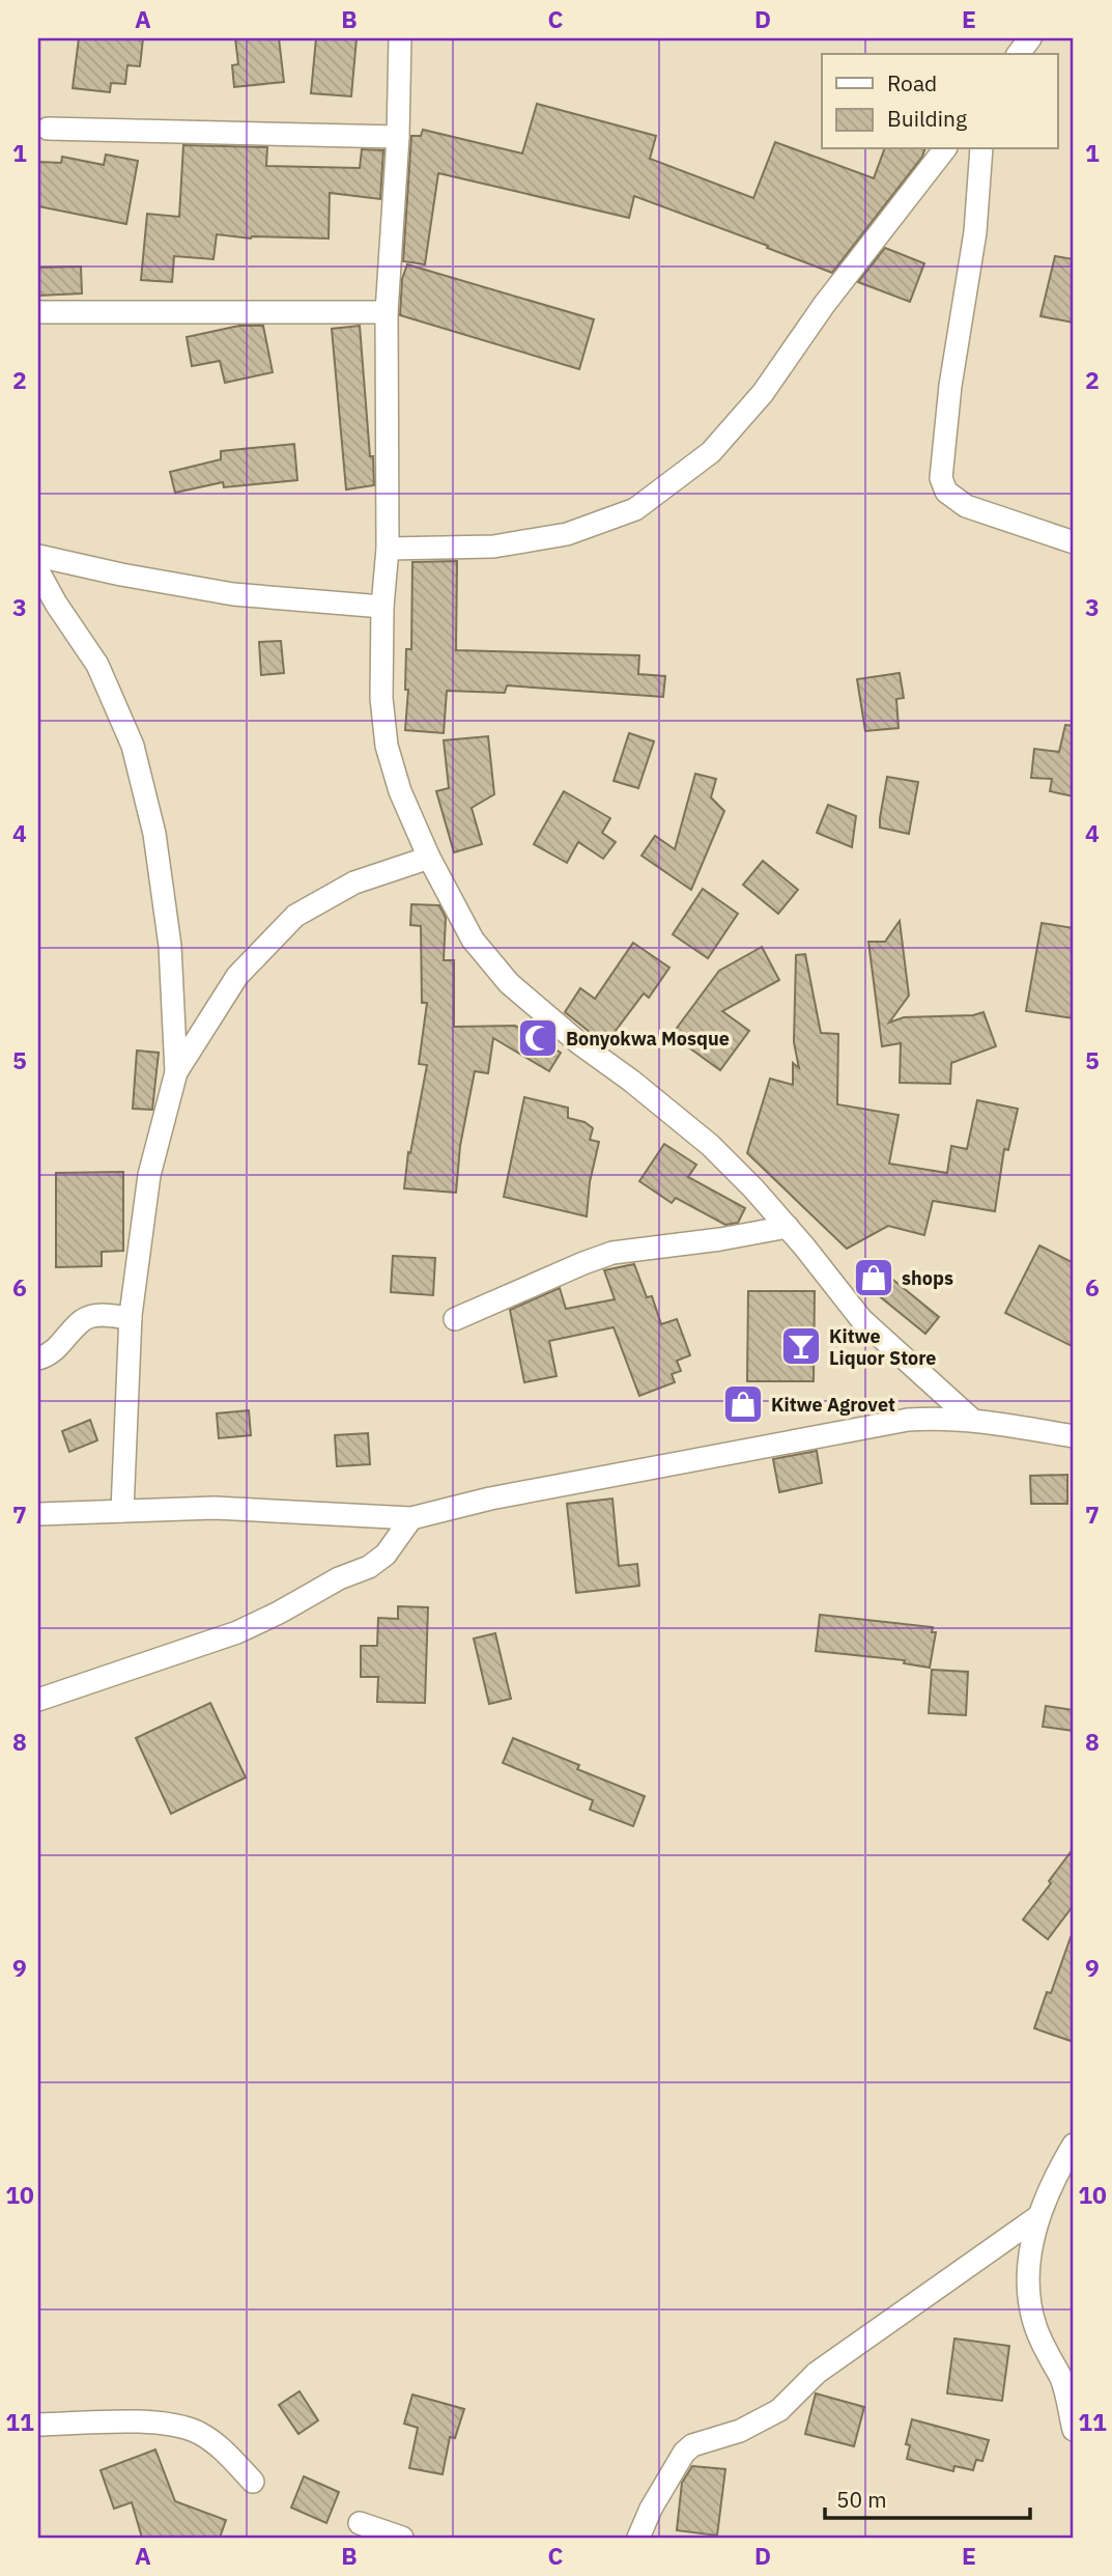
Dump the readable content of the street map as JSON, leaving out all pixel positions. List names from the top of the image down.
{
  "places": {
    "mosque": ["Bonyokwa Mosque"],
    "shop": ["shops", "Kitwe Agrovet"],
    "bar": ["Kitwe Liquor Store"]
  },
  "legend": ["Road", "Building"],
  "scale_bar": "50 m",
  "grid": {
    "columns": [
      "A",
      "B",
      "C",
      "D",
      "E"
    ],
    "rows": [
      "1",
      "2",
      "3",
      "4",
      "5",
      "6",
      "7",
      "8",
      "9",
      "10",
      "11"
    ]
  }
}
